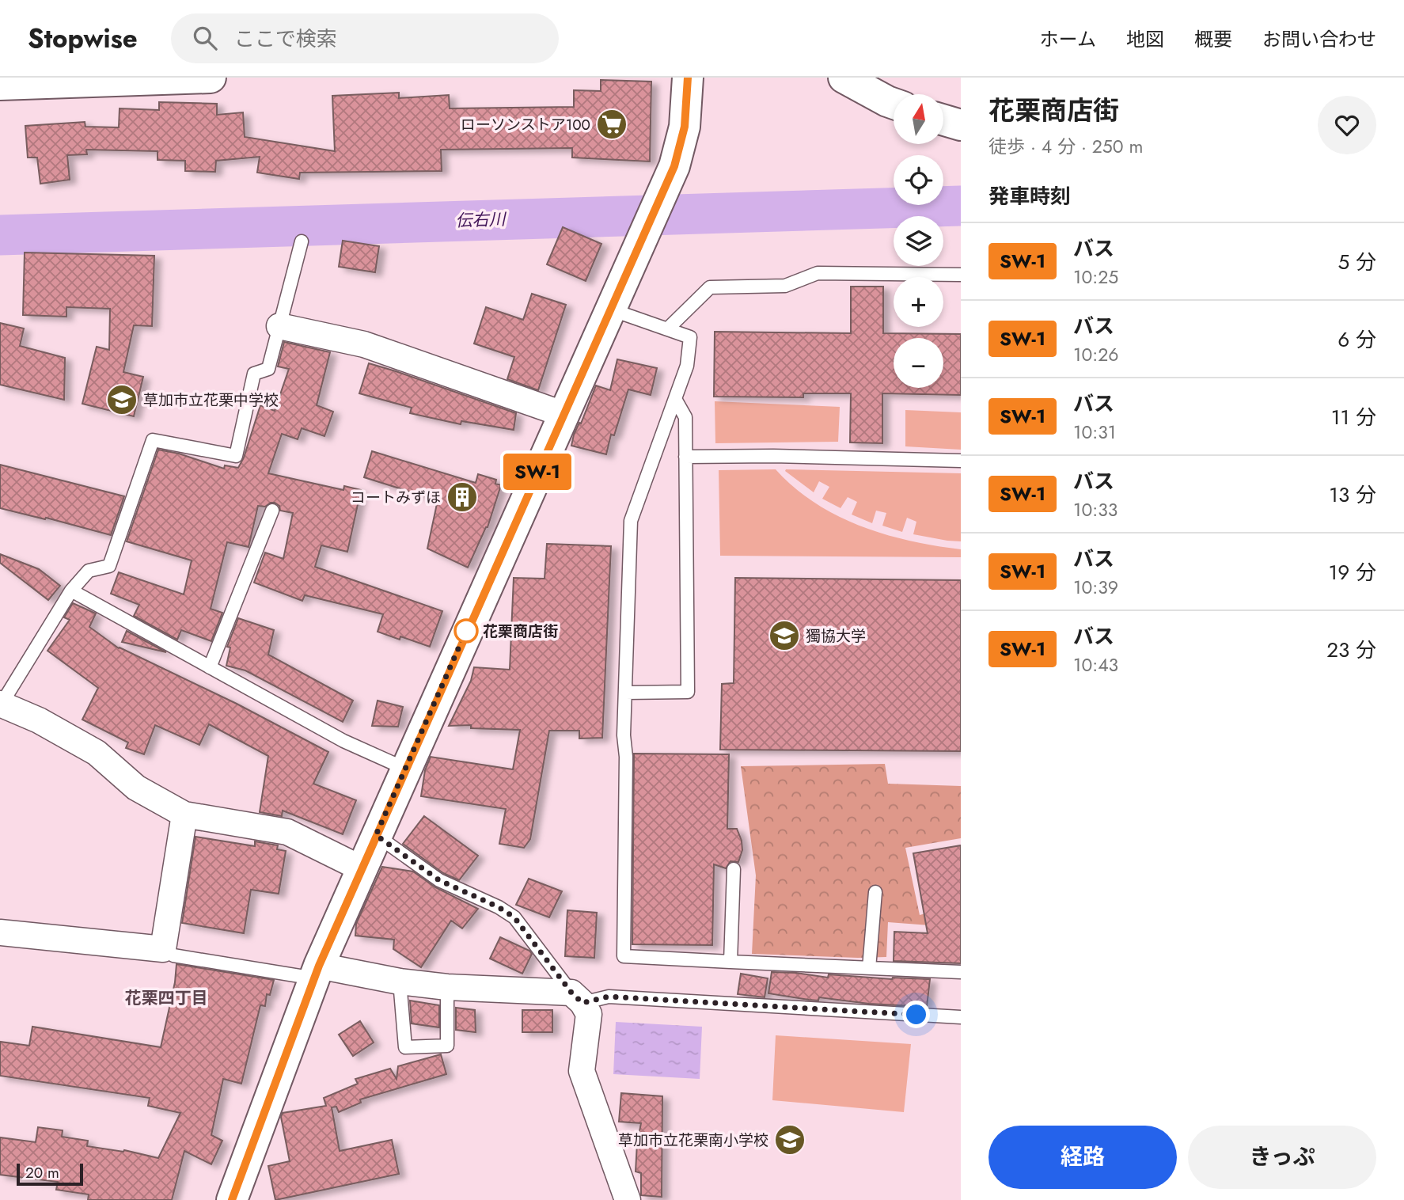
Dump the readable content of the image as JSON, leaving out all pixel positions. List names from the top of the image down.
{
  "districts": ["花栗四丁目"],
  "water": ["伝右川"],
  "places": {
    "supermarket": ["ローソンストア100"],
    "school or university": ["草加市立花栗中学校", "獨協大学", "草加市立花栗南小学校"],
    "building": ["コートみずほ"],
    "other": ["花栗商店街"]
  },
  "lines": ["bus line SW-1"],
  "scale_bar": "20 m",
  "north": "top",
  "page": {
    "header": "Stopwise",
    "search": "ここで検索",
    "nav": [
      "ホーム",
      "地図",
      "概要",
      "お問い合わせ"
    ],
    "on_map": "SW-1",
    "heading": [
      ["花栗商店街", "徒歩 · 4 分 · 250 m"],
      "発車時刻"
    ],
    "map_buttons": ["+", "−"],
    "list": [
      {
        "mark": "SW-1",
        "name": "バス",
        "note": "10:25",
        "value": "5 分"
      },
      {
        "mark": "SW-1",
        "name": "バス",
        "note": "10:26",
        "value": "6 分"
      },
      {
        "mark": "SW-1",
        "name": "バス",
        "note": "10:31",
        "value": "11 分"
      },
      {
        "mark": "SW-1",
        "name": "バス",
        "note": "10:33",
        "value": "13 分"
      },
      {
        "mark": "SW-1",
        "name": "バス",
        "note": "10:39",
        "value": "19 分"
      },
      {
        "mark": "SW-1",
        "name": "バス",
        "note": "10:43",
        "value": "23 分"
      }
    ],
    "buttons": ["経路", "きっぷ"],
    "scale": "20 m"
  }
}
